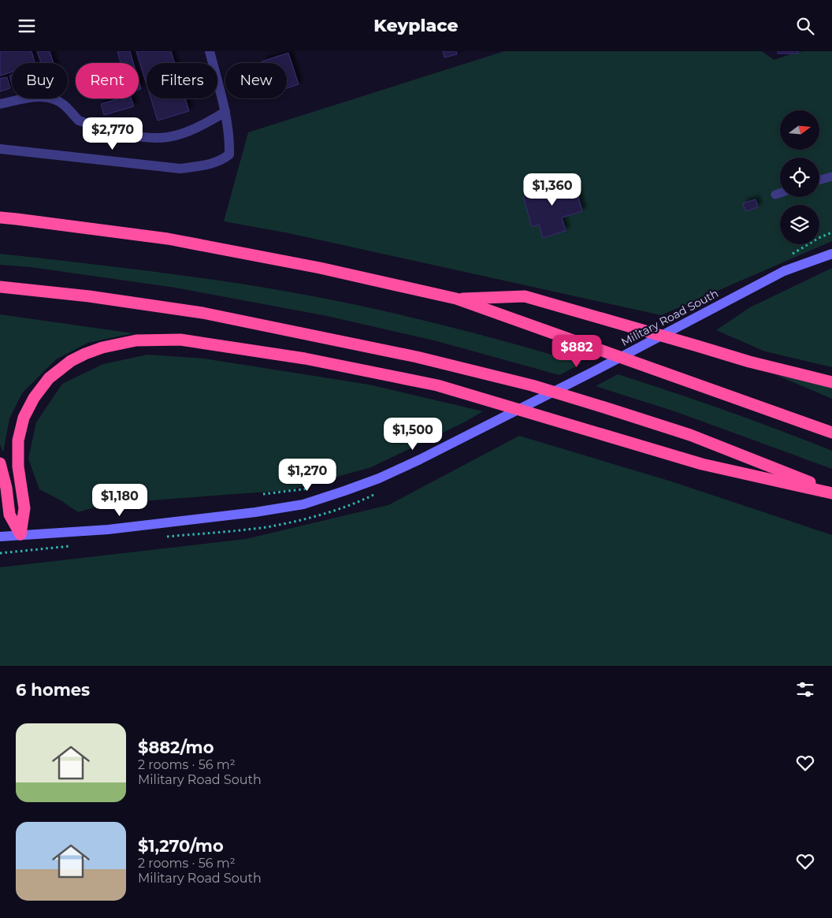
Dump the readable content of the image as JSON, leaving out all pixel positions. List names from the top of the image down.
{
  "streets": {
    "main road": ["Military Road South"]
  },
  "north": "right",
  "page": {
    "header": "Keyplace",
    "chip": [
      "Buy",
      "Rent",
      "Filters",
      "New"
    ],
    "price": [
      "$2,770",
      "$1,360",
      "$882",
      "$1,500",
      "$1,270",
      "$1,180"
    ],
    "heading": "6 homes",
    "list": [
      {
        "name": "$882/mo",
        "note": "2 rooms · 56 m² · Military Road South"
      },
      {
        "name": "$1,270/mo",
        "note": "2 rooms · 56 m² · Military Road South"
      }
    ]
  }
}
